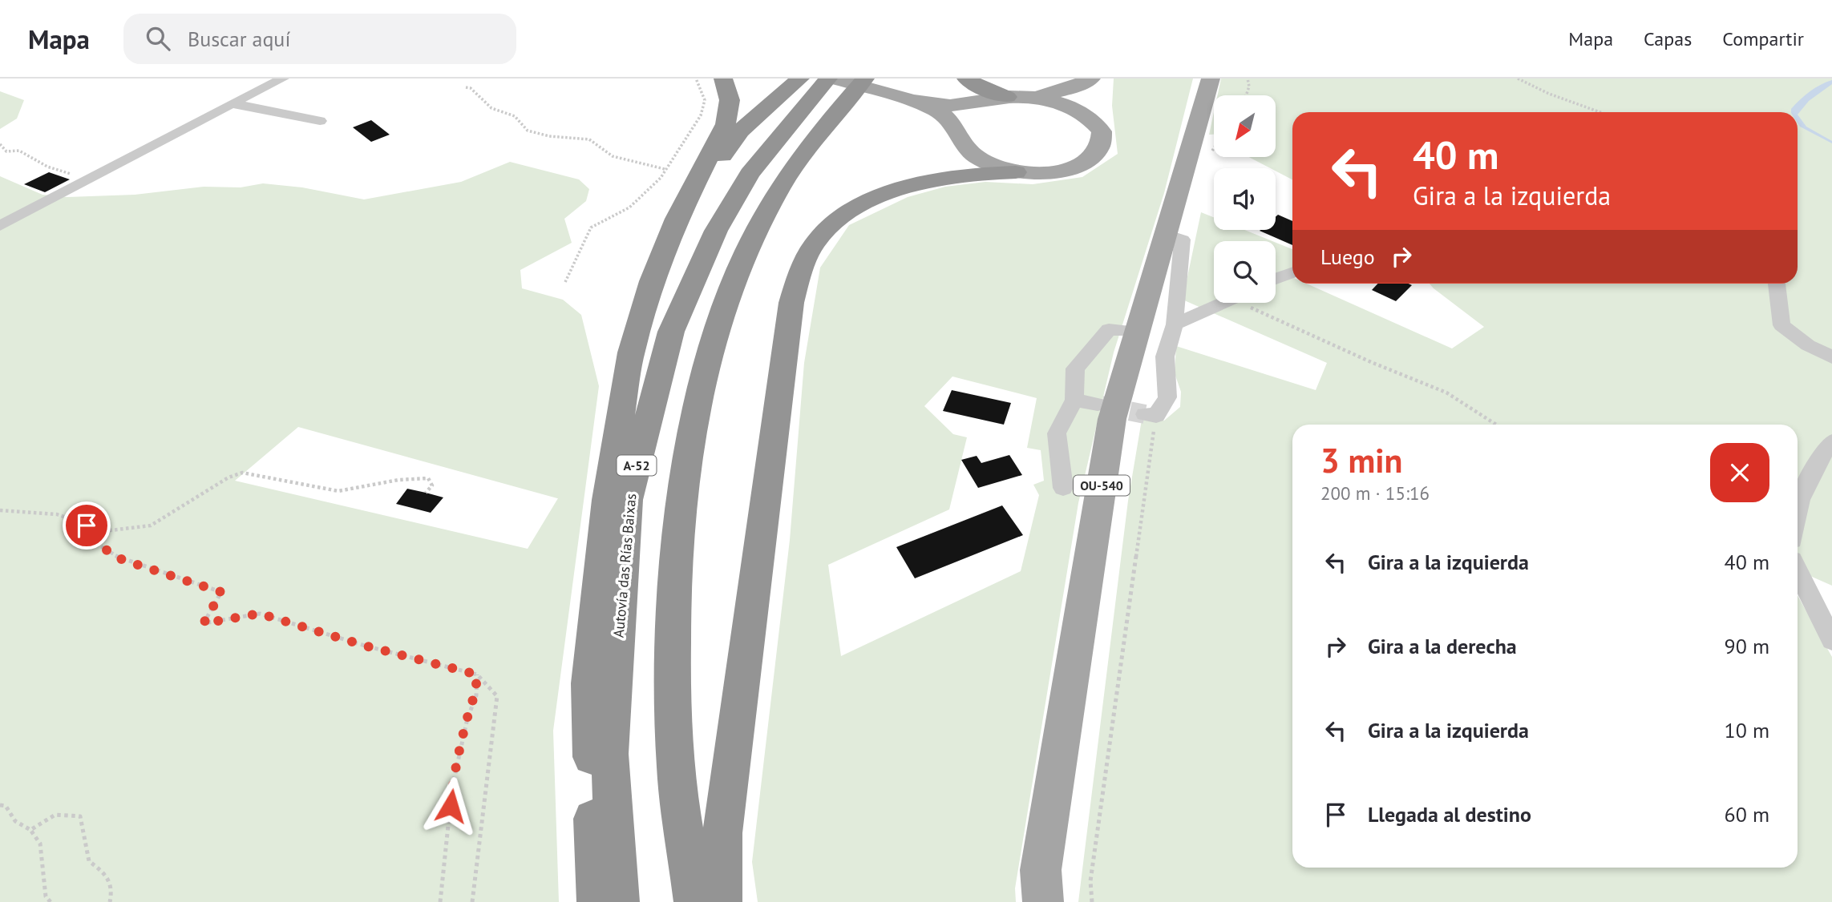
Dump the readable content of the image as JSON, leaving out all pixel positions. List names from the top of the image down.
{
  "streets": {
    "highway": ["A-52", "Autovía das Rías Baixas"],
    "main road": ["OU-540"]
  },
  "north": "bottom left",
  "page": {
    "header": "Mapa",
    "search": "Buscar aquí",
    "nav": ["Mapa", "Capas", "Compartir"],
    "turn": ["40 m", "Gira a la izquierda"],
    "then": "Luego",
    "heading": ["3 min", "200 m · 15:16"],
    "list": [
      {
        "name": "Gira a la izquierda",
        "value": "40 m"
      },
      {
        "name": "Gira a la derecha",
        "value": "90 m"
      },
      {
        "name": "Gira a la izquierda",
        "value": "10 m"
      },
      {
        "name": "Llegada al destino",
        "value": "60 m"
      }
    ]
  }
}
